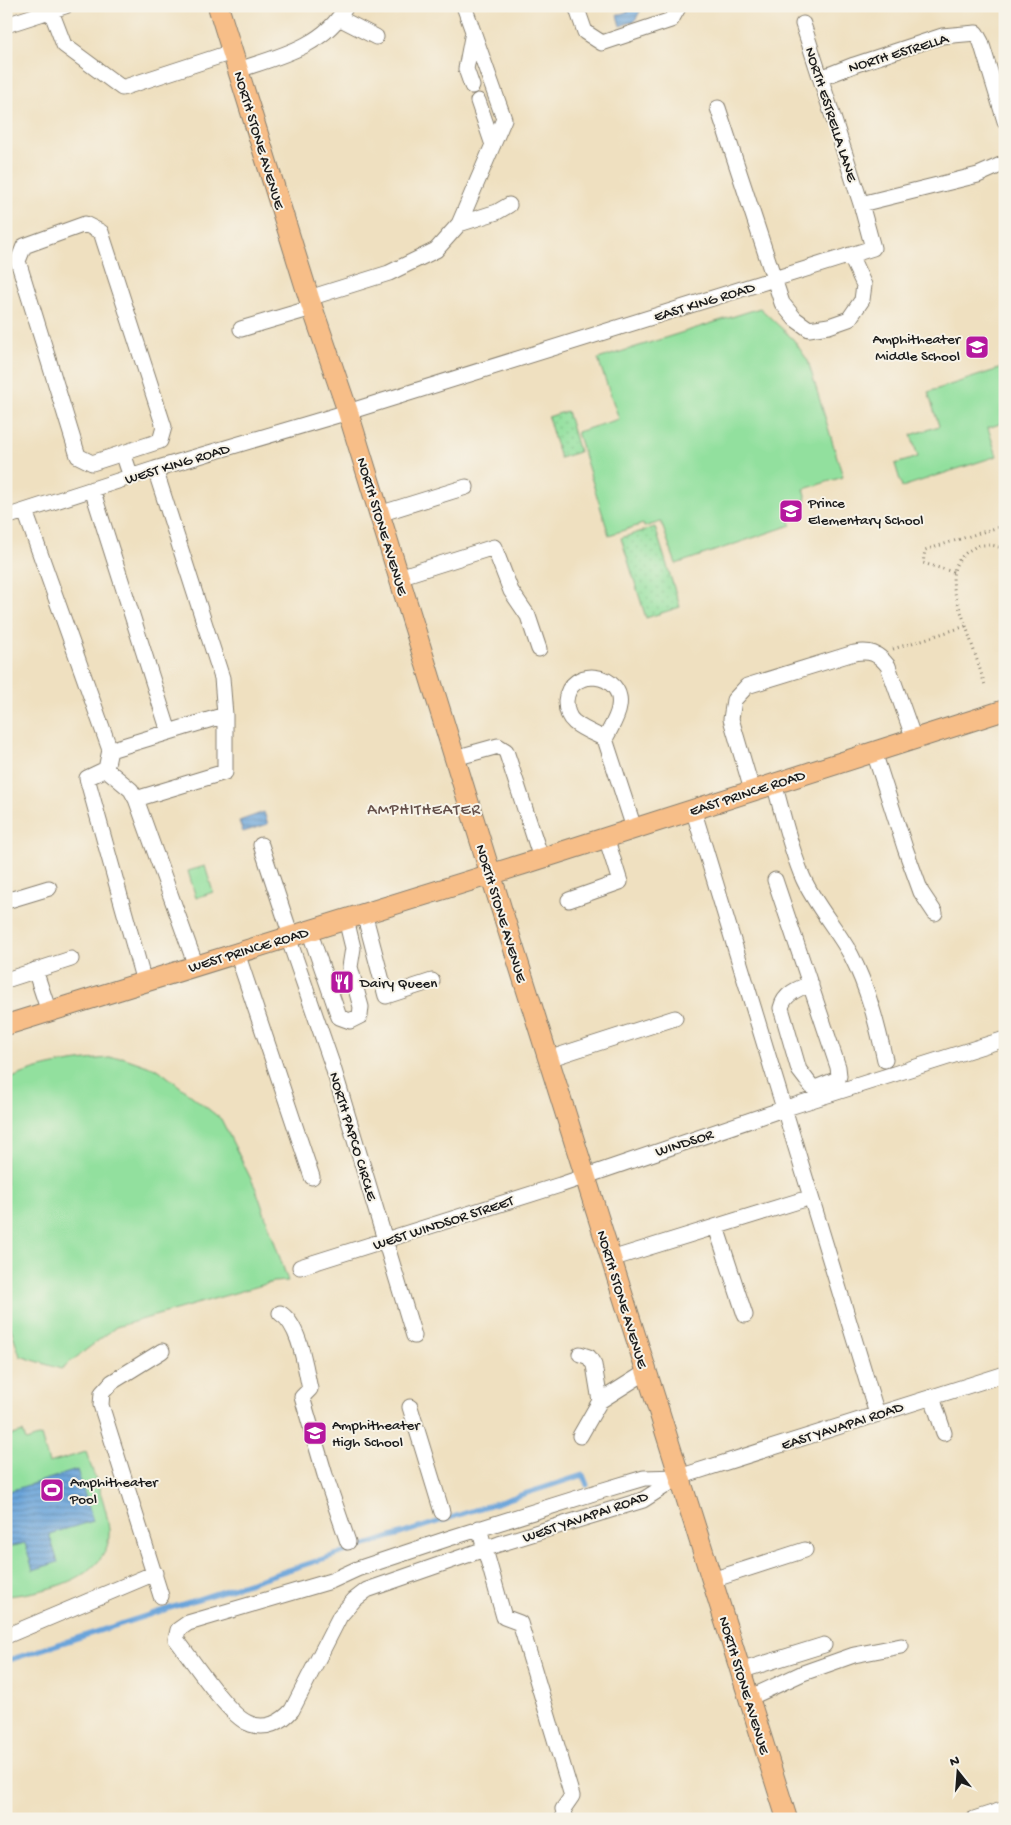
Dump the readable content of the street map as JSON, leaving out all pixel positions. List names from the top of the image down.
{
  "streets": {
    "main road": ["NORTH STONE AVENUE", "EAST PRINCE ROAD", "WEST PRINCE ROAD"],
    "street": [
      "NORTH ESTRELLA",
      "NORTH ESTRELLA LANE",
      "EAST KING ROAD",
      "WEST KING ROAD",
      "NORTH PAPCO CIRCLE",
      "WINDSOR",
      "WEST WINDSOR STREET",
      "EAST YAVAPAI ROAD",
      "WEST YAVAPAI ROAD"
    ]
  },
  "crossings": [
    ["NORTH ESTRELLA", "NORTH ESTRELLA LANE"],
    ["NORTH ESTRELLA LANE", "EAST KING ROAD"],
    ["NORTH STONE AVENUE", "EAST KING ROAD"],
    ["NORTH STONE AVENUE", "WEST KING ROAD"],
    ["NORTH STONE AVENUE", "EAST PRINCE ROAD"],
    ["NORTH STONE AVENUE", "WEST PRINCE ROAD"],
    ["NORTH STONE AVENUE", "WINDSOR"],
    ["NORTH STONE AVENUE", "WEST WINDSOR STREET"],
    ["NORTH STONE AVENUE", "EAST YAVAPAI ROAD"],
    ["NORTH STONE AVENUE", "WEST YAVAPAI ROAD"],
    ["EAST KING ROAD", "WEST KING ROAD"],
    ["EAST PRINCE ROAD", "WEST PRINCE ROAD"],
    ["WEST PRINCE ROAD", "NORTH PAPCO CIRCLE"],
    ["NORTH PAPCO CIRCLE", "WEST WINDSOR STREET"],
    ["WINDSOR", "WEST WINDSOR STREET"],
    ["EAST YAVAPAI ROAD", "WEST YAVAPAI ROAD"]
  ],
  "districts": ["AMPHITHEATER"],
  "places": {
    "school or university": ["Amphitheater Middle School", "Prince Elementary School", "Amphitheater High School"],
    "restaurant": ["Dairy Queen"],
    "sports": ["Amphitheater Pool"]
  },
  "north": "top"
}
